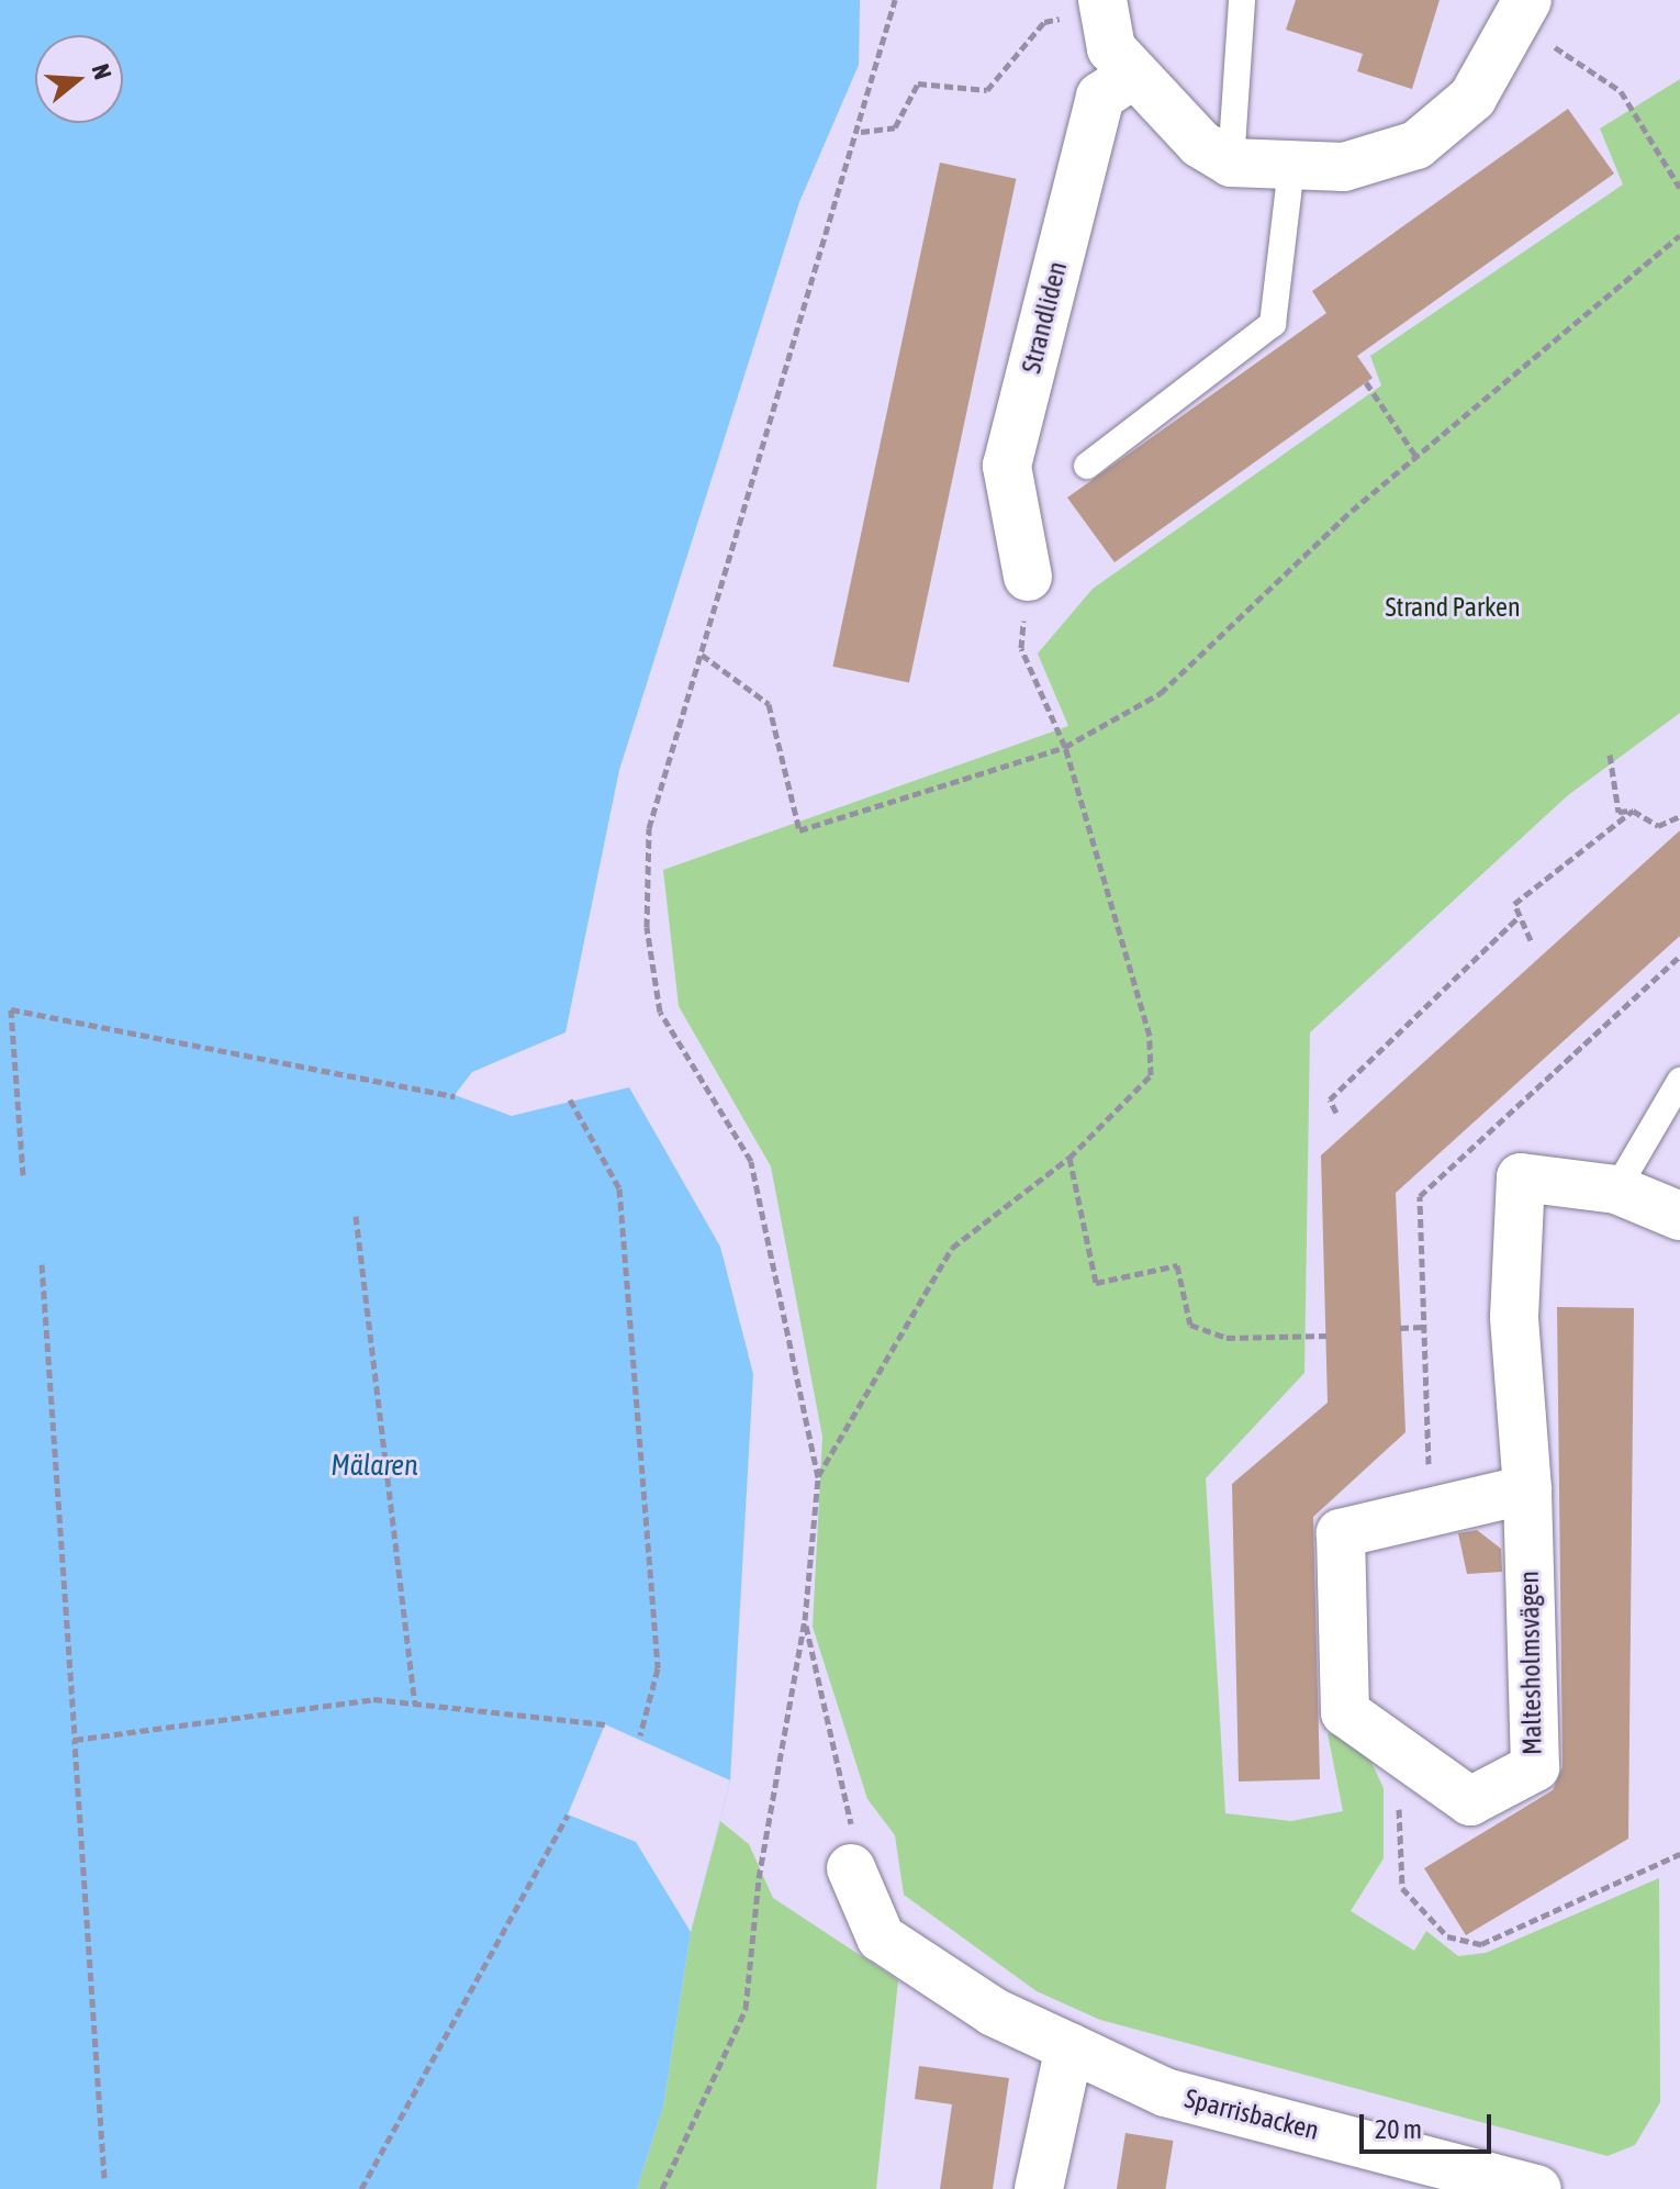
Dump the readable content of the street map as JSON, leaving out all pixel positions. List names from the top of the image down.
{
  "streets": {
    "street": ["Strandliden", "Maltesholmsvägen", "Sparrisbacken"]
  },
  "water": ["Mälaren"],
  "parks": ["Strand Parken"],
  "scale_bar": "20 m",
  "north": "right"
}
